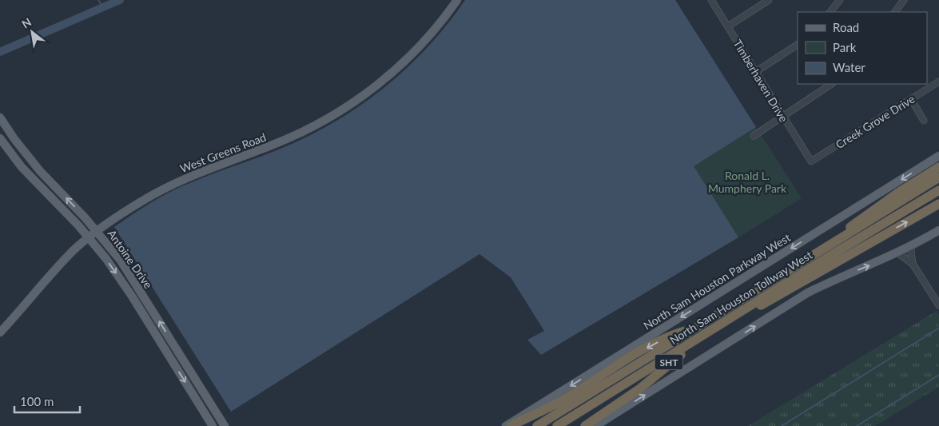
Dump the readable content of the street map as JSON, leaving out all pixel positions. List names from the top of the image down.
{
  "streets": {
    "highway": ["North Sam Houston Tollway West", "SHT"],
    "main road": ["West Greens Road", "Antoine Drive", "North Sam Houston Parkway West"],
    "street": ["Timberhaven Drive", "Creek Grove Drive"]
  },
  "crossings": [
    ["Timberhaven Drive", "Creek Grove Drive"],
    ["West Greens Road", "Antoine Drive"]
  ],
  "parks": ["Ronald L. Mumphery Park"],
  "legend": ["Road", "Park", "Water"],
  "scale_bar": "100 m",
  "north": "top left"
}
